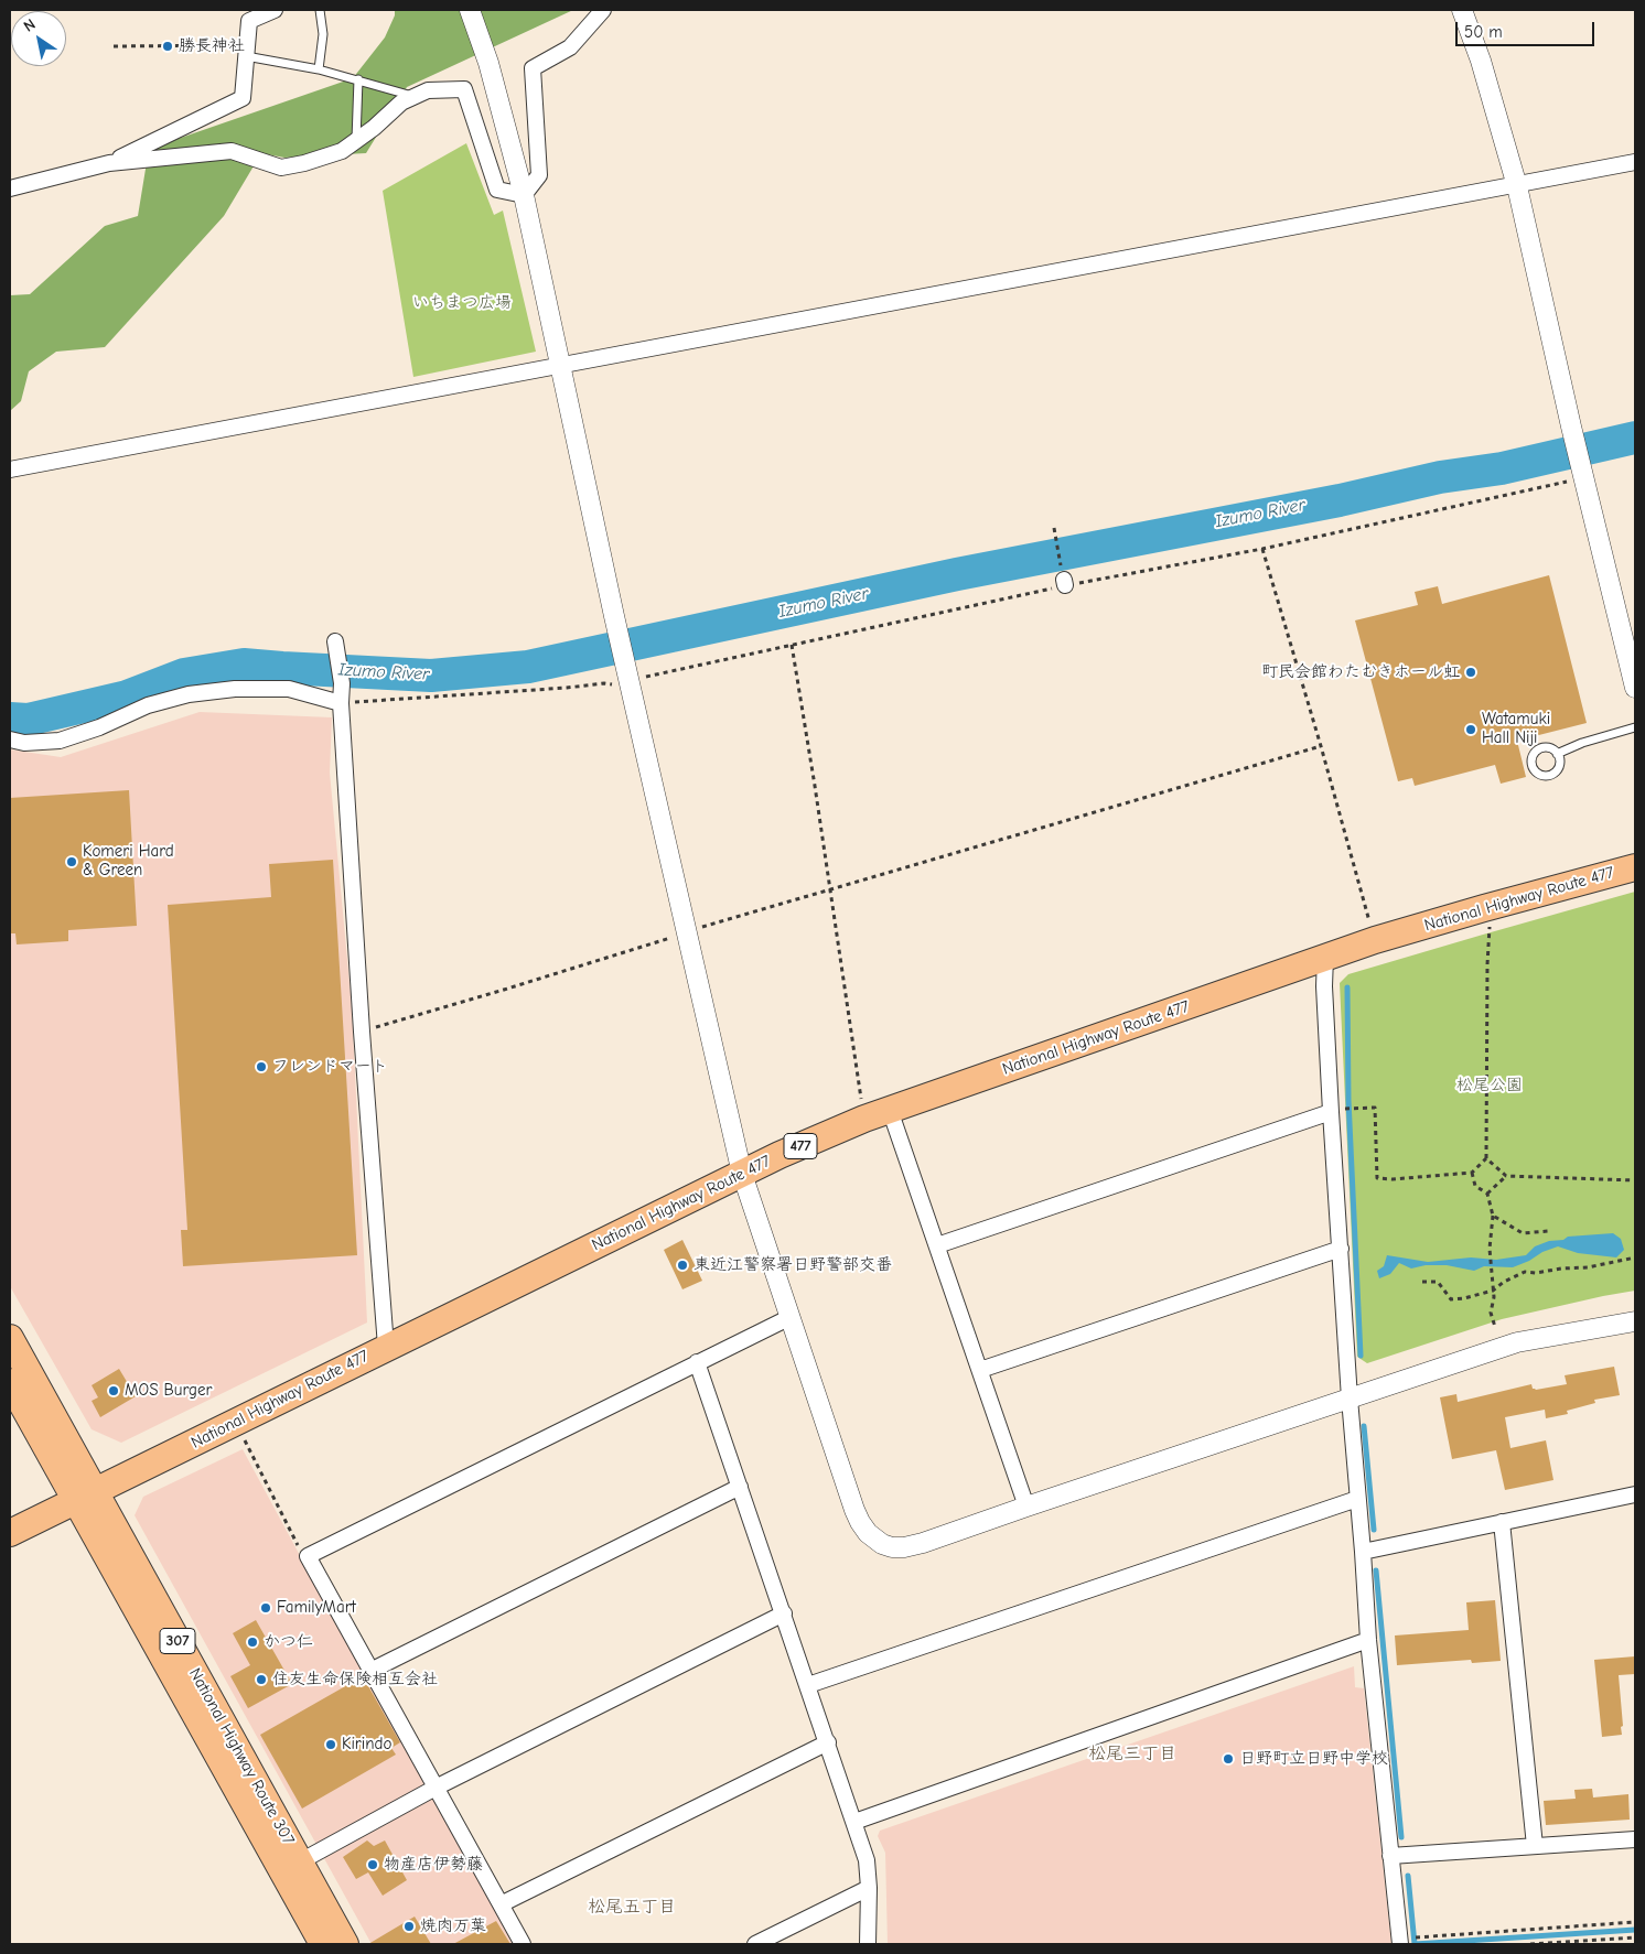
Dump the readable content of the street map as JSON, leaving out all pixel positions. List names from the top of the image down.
{
  "streets": {
    "highway": [
      "National Highway Route 477",
      "477",
      "307",
      "National Highway Route 307"
    ]
  },
  "crossings": [
    ["National Highway Route 477", "National Highway Route 307"]
  ],
  "districts": ["松尾三丁目", "松尾五丁目"],
  "water": ["Izumo River"],
  "parks": ["いちまつ広場", "松尾公園"],
  "places": [
    "勝長神社",
    "町民会館わたむきホール虹",
    "Watamuki Hall Niji",
    "Komeri Hard & Green",
    "フレンドマート",
    "東近江警察署日野警部交番",
    "MOS Burger",
    "FamilyMart",
    "かつ仁",
    "住友生命保険相互会社",
    "Kirindo",
    "日野町立日野中学校",
    "物産店伊勢藤",
    "焼肉万葉"
  ],
  "scale_bar": "50 m",
  "north": "top left"
}
